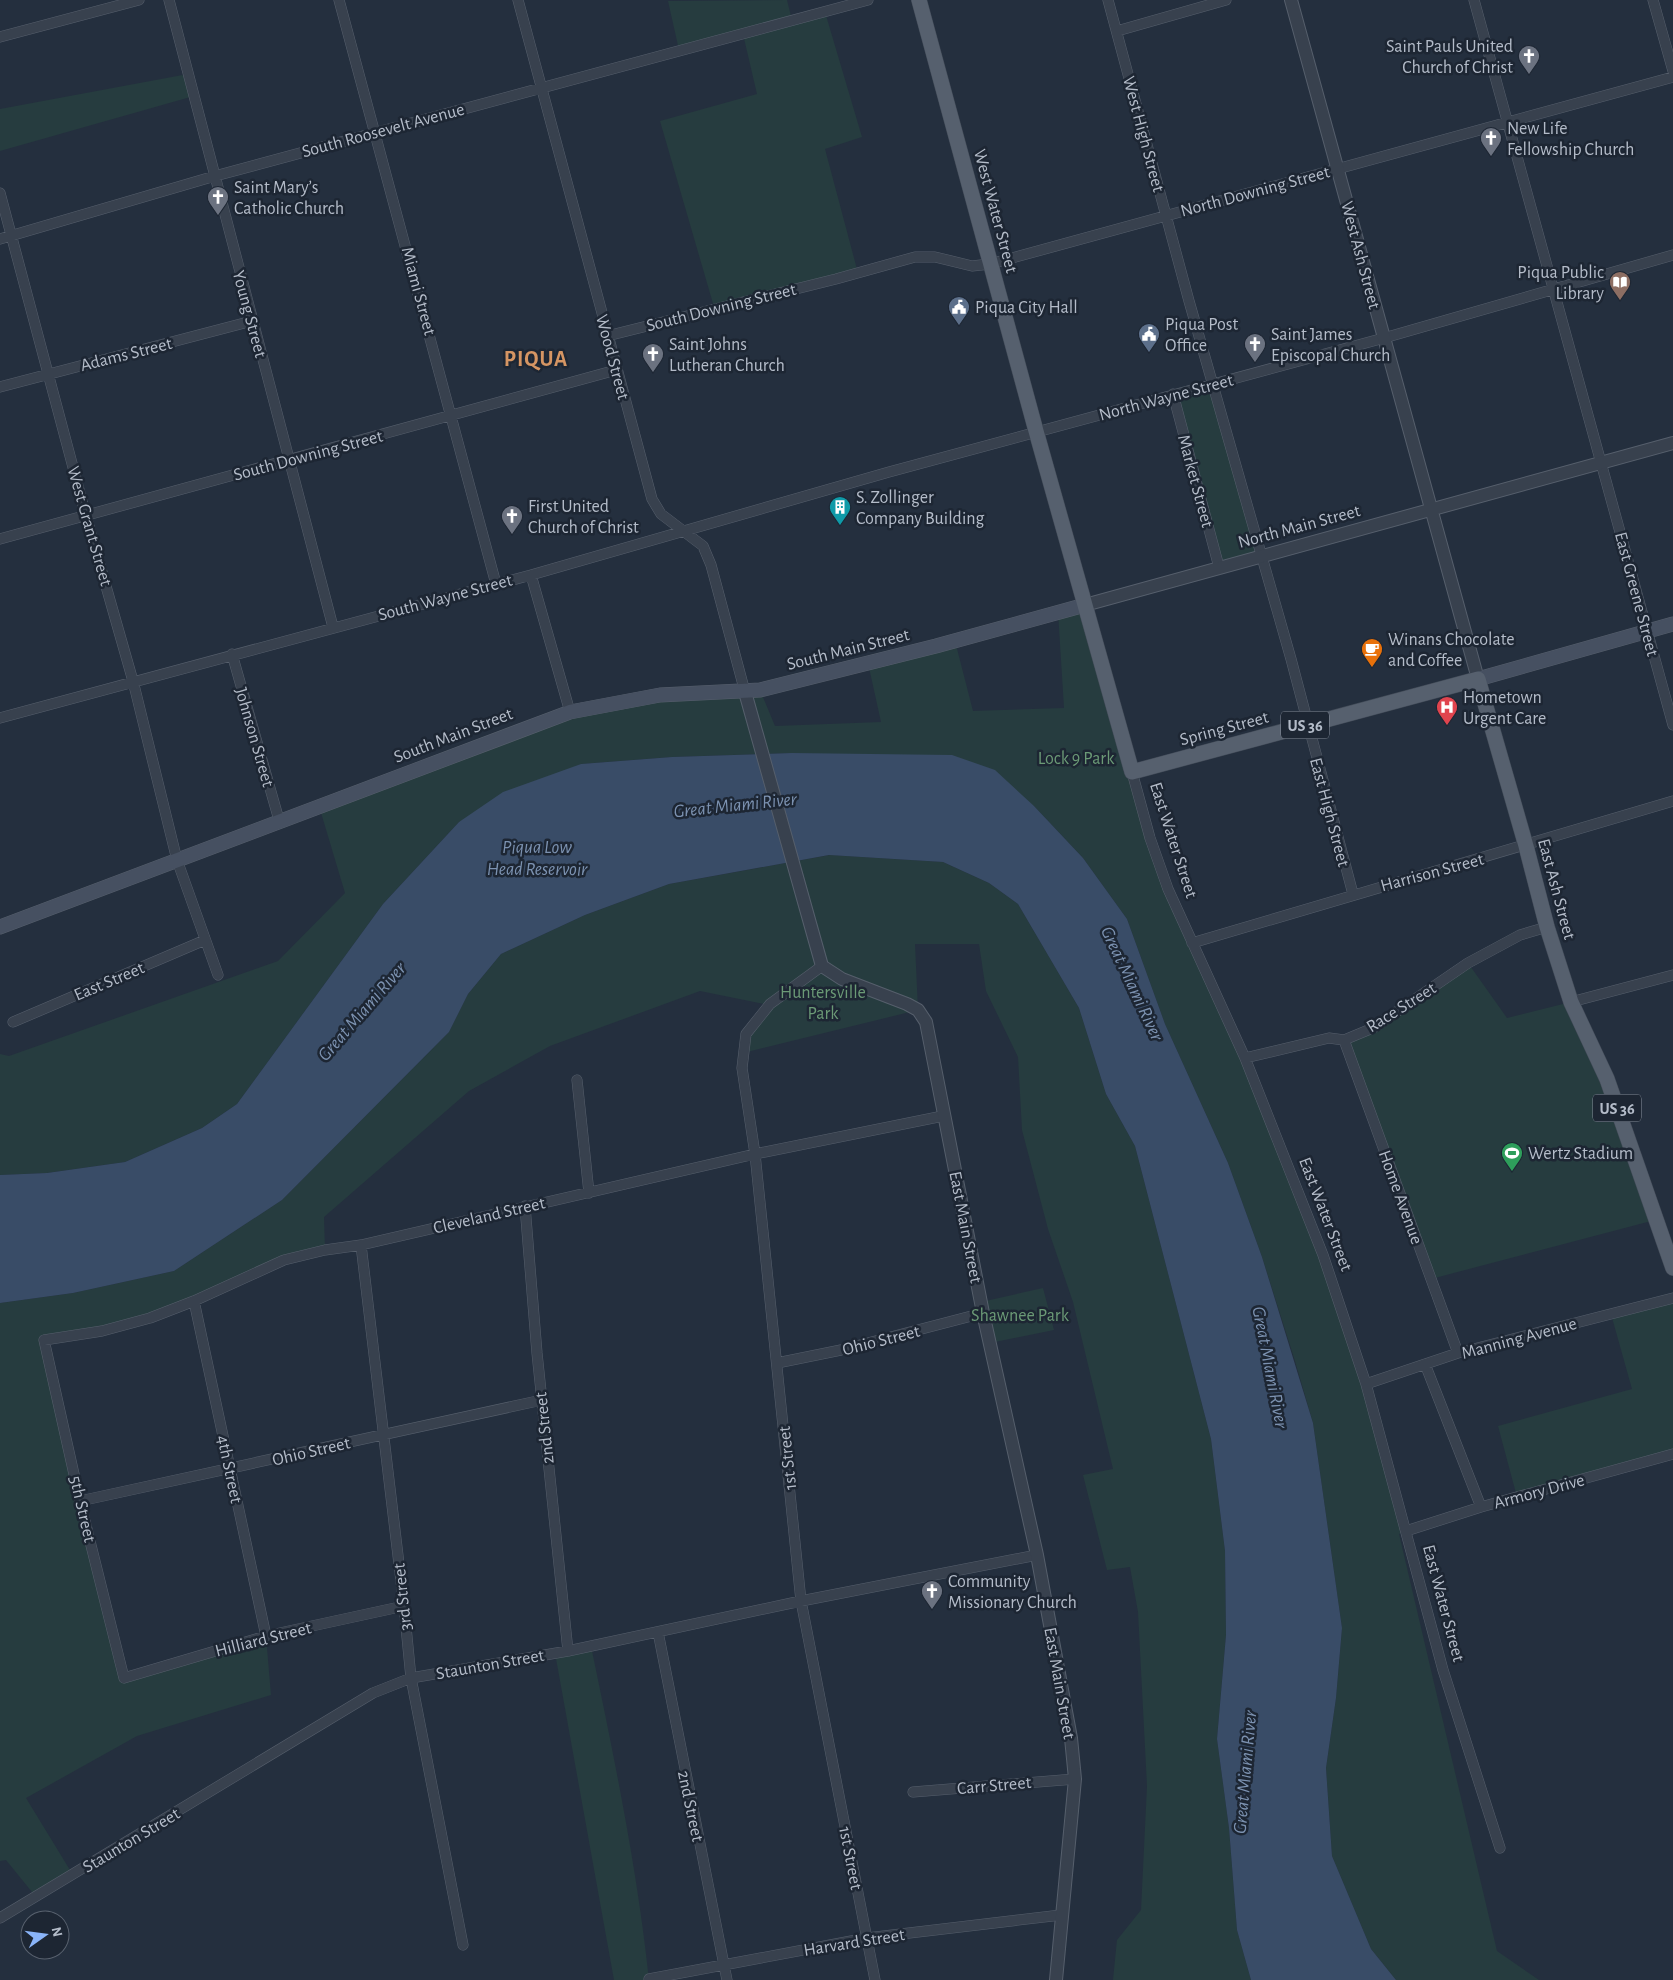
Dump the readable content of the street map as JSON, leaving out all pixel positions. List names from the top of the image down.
{
  "streets": {
    "main road": [
      "West Water Street",
      "North Main Street",
      "South Main Street",
      "US 36",
      "Spring Street",
      "East Water Street",
      "East Ash Street"
    ],
    "street": [
      "South Roosevelt Avenue",
      "West High Street",
      "North Downing Street",
      "West Ash Street",
      "Miami Street",
      "South Downing Street",
      "Young Street",
      "Adams Street",
      "Wood Street",
      "North Wayne Street",
      "Market Street",
      "West Grant Street",
      "East Greene Street",
      "South Wayne Street",
      "Johnson Street",
      "East High Street",
      "Harrison Street",
      "East Street",
      "Race Street",
      "Home Avenue",
      "Cleveland Street",
      "East Main Street",
      "Manning Avenue",
      "Ohio Street",
      "2nd Street",
      "1st Street",
      "4th Street",
      "Armory Drive",
      "5th Street",
      "3rd Street",
      "Hilliard Street",
      "Staunton Street",
      "Carr Street",
      "Harvard Street"
    ]
  },
  "crossings": [
    ["South Roosevelt Avenue", "Miami Street"],
    ["South Roosevelt Avenue", "Young Street"],
    ["South Roosevelt Avenue", "Wood Street"],
    ["South Roosevelt Avenue", "West Grant Street"],
    ["West High Street", "North Downing Street"],
    ["West High Street", "North Wayne Street"],
    ["West High Street", "North Main Street"],
    ["West High Street", "East High Street"],
    ["North Downing Street", "West Water Street"],
    ["North Downing Street", "West Ash Street"],
    ["North Downing Street", "South Downing Street"],
    ["North Downing Street", "East Greene Street"],
    ["West Water Street", "North Wayne Street"],
    ["West Water Street", "North Main Street"],
    ["West Water Street", "East Water Street"],
    ["West Ash Street", "North Wayne Street"],
    ["West Ash Street", "North Main Street"],
    ["West Ash Street", "East Ash Street"],
    ["Miami Street", "South Downing Street"],
    ["Miami Street", "South Wayne Street"],
    ["South Downing Street", "Young Street"],
    ["South Downing Street", "Wood Street"],
    ["South Downing Street", "West Grant Street"],
    ["Young Street", "Adams Street"],
    ["Young Street", "South Wayne Street"],
    ["Adams Street", "West Grant Street"],
    ["Wood Street", "South Wayne Street"],
    ["Wood Street", "South Main Street"],
    ["North Wayne Street", "Market Street"],
    ["North Wayne Street", "East Greene Street"],
    ["North Wayne Street", "South Wayne Street"],
    ["Market Street", "North Main Street"],
    ["West Grant Street", "South Wayne Street"],
    ["West Grant Street", "South Main Street"],
    ["West Grant Street", "East Street"],
    ["North Main Street", "East Greene Street"],
    ["North Main Street", "South Main Street"],
    ["North Main Street", "East High Street"],
    ["North Main Street", "East Water Street"],
    ["North Main Street", "East Ash Street"],
    ["East Greene Street", "Spring Street"],
    ["South Wayne Street", "Johnson Street"],
    ["South Main Street", "Johnson Street"],
    ["Spring Street", "East High Street"],
    ["Spring Street", "East Water Street"],
    ["Spring Street", "East Ash Street"],
    ["East High Street", "Harrison Street"],
    ["East Water Street", "Harrison Street"],
    ["East Water Street", "Race Street"],
    ["East Water Street", "Manning Avenue"],
    ["East Water Street", "Armory Drive"],
    ["Harrison Street", "East Ash Street"],
    ["East Ash Street", "Race Street"],
    ["Race Street", "Home Avenue"],
    ["Home Avenue", "Manning Avenue"],
    ["Cleveland Street", "East Main Street"],
    ["Cleveland Street", "2nd Street"],
    ["Cleveland Street", "1st Street"],
    ["Cleveland Street", "4th Street"],
    ["Cleveland Street", "5th Street"],
    ["Cleveland Street", "3rd Street"],
    ["East Main Street", "Ohio Street"],
    ["East Main Street", "1st Street"],
    ["East Main Street", "Staunton Street"],
    ["East Main Street", "Carr Street"],
    ["East Main Street", "Harvard Street"],
    ["Ohio Street", "2nd Street"],
    ["Ohio Street", "1st Street"],
    ["Ohio Street", "4th Street"],
    ["Ohio Street", "5th Street"],
    ["Ohio Street", "3rd Street"],
    ["2nd Street", "Staunton Street"],
    ["2nd Street", "Harvard Street"],
    ["1st Street", "Staunton Street"],
    ["1st Street", "Harvard Street"],
    ["4th Street", "Hilliard Street"],
    ["5th Street", "Hilliard Street"],
    ["3rd Street", "Hilliard Street"],
    ["3rd Street", "Staunton Street"]
  ],
  "districts": ["PIQUA"],
  "water": ["Great Miami River", "Piqua Low Head Reservoir"],
  "parks": ["Lock 9 Park", "Huntersville Park", "Shawnee Park"],
  "places": {
    "church": [
      "Saint Pauls United Church of Christ",
      "New Life Fellowship Church",
      "Saint Mary’s Catholic Church",
      "Saint James Episcopal Church",
      "Saint Johns Lutheran Church",
      "First United Church of Christ",
      "Community Missionary Church"
    ],
    "library": ["Piqua Public Library"],
    "public building": ["Piqua City Hall", "Piqua Post Office"],
    "building": ["S. Zollinger Company Building"],
    "cafe": ["Winans Chocolate and Coffee"],
    "hospital": ["Hometown Urgent Care"],
    "sports": ["Wertz Stadium"]
  },
  "north": "right"
}
